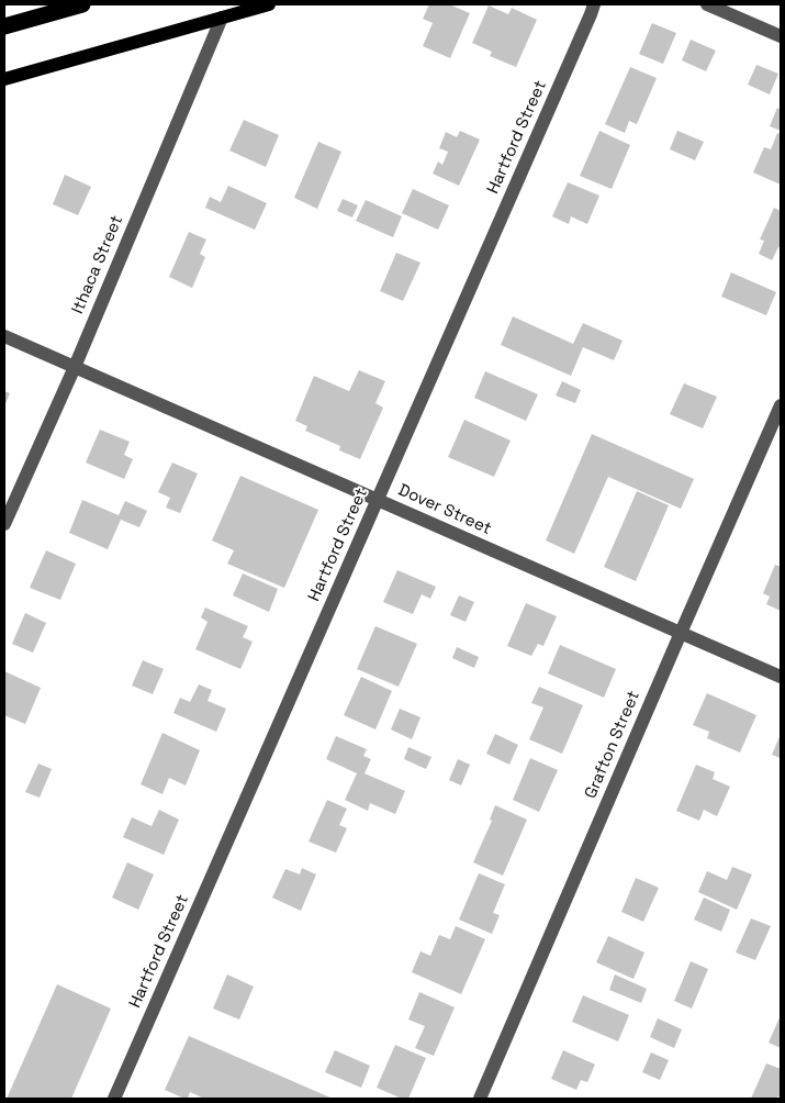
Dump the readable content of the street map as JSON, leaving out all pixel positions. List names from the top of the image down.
{
  "streets": {
    "street": [
      "Hartford Street",
      "Ithaca Street",
      "Dover Street",
      "Grafton Street"
    ]
  },
  "crossings": [
    ["Hartford Street", "Dover Street"],
    ["Ithaca Street", "Dover Street"],
    ["Dover Street", "Grafton Street"]
  ]
}
